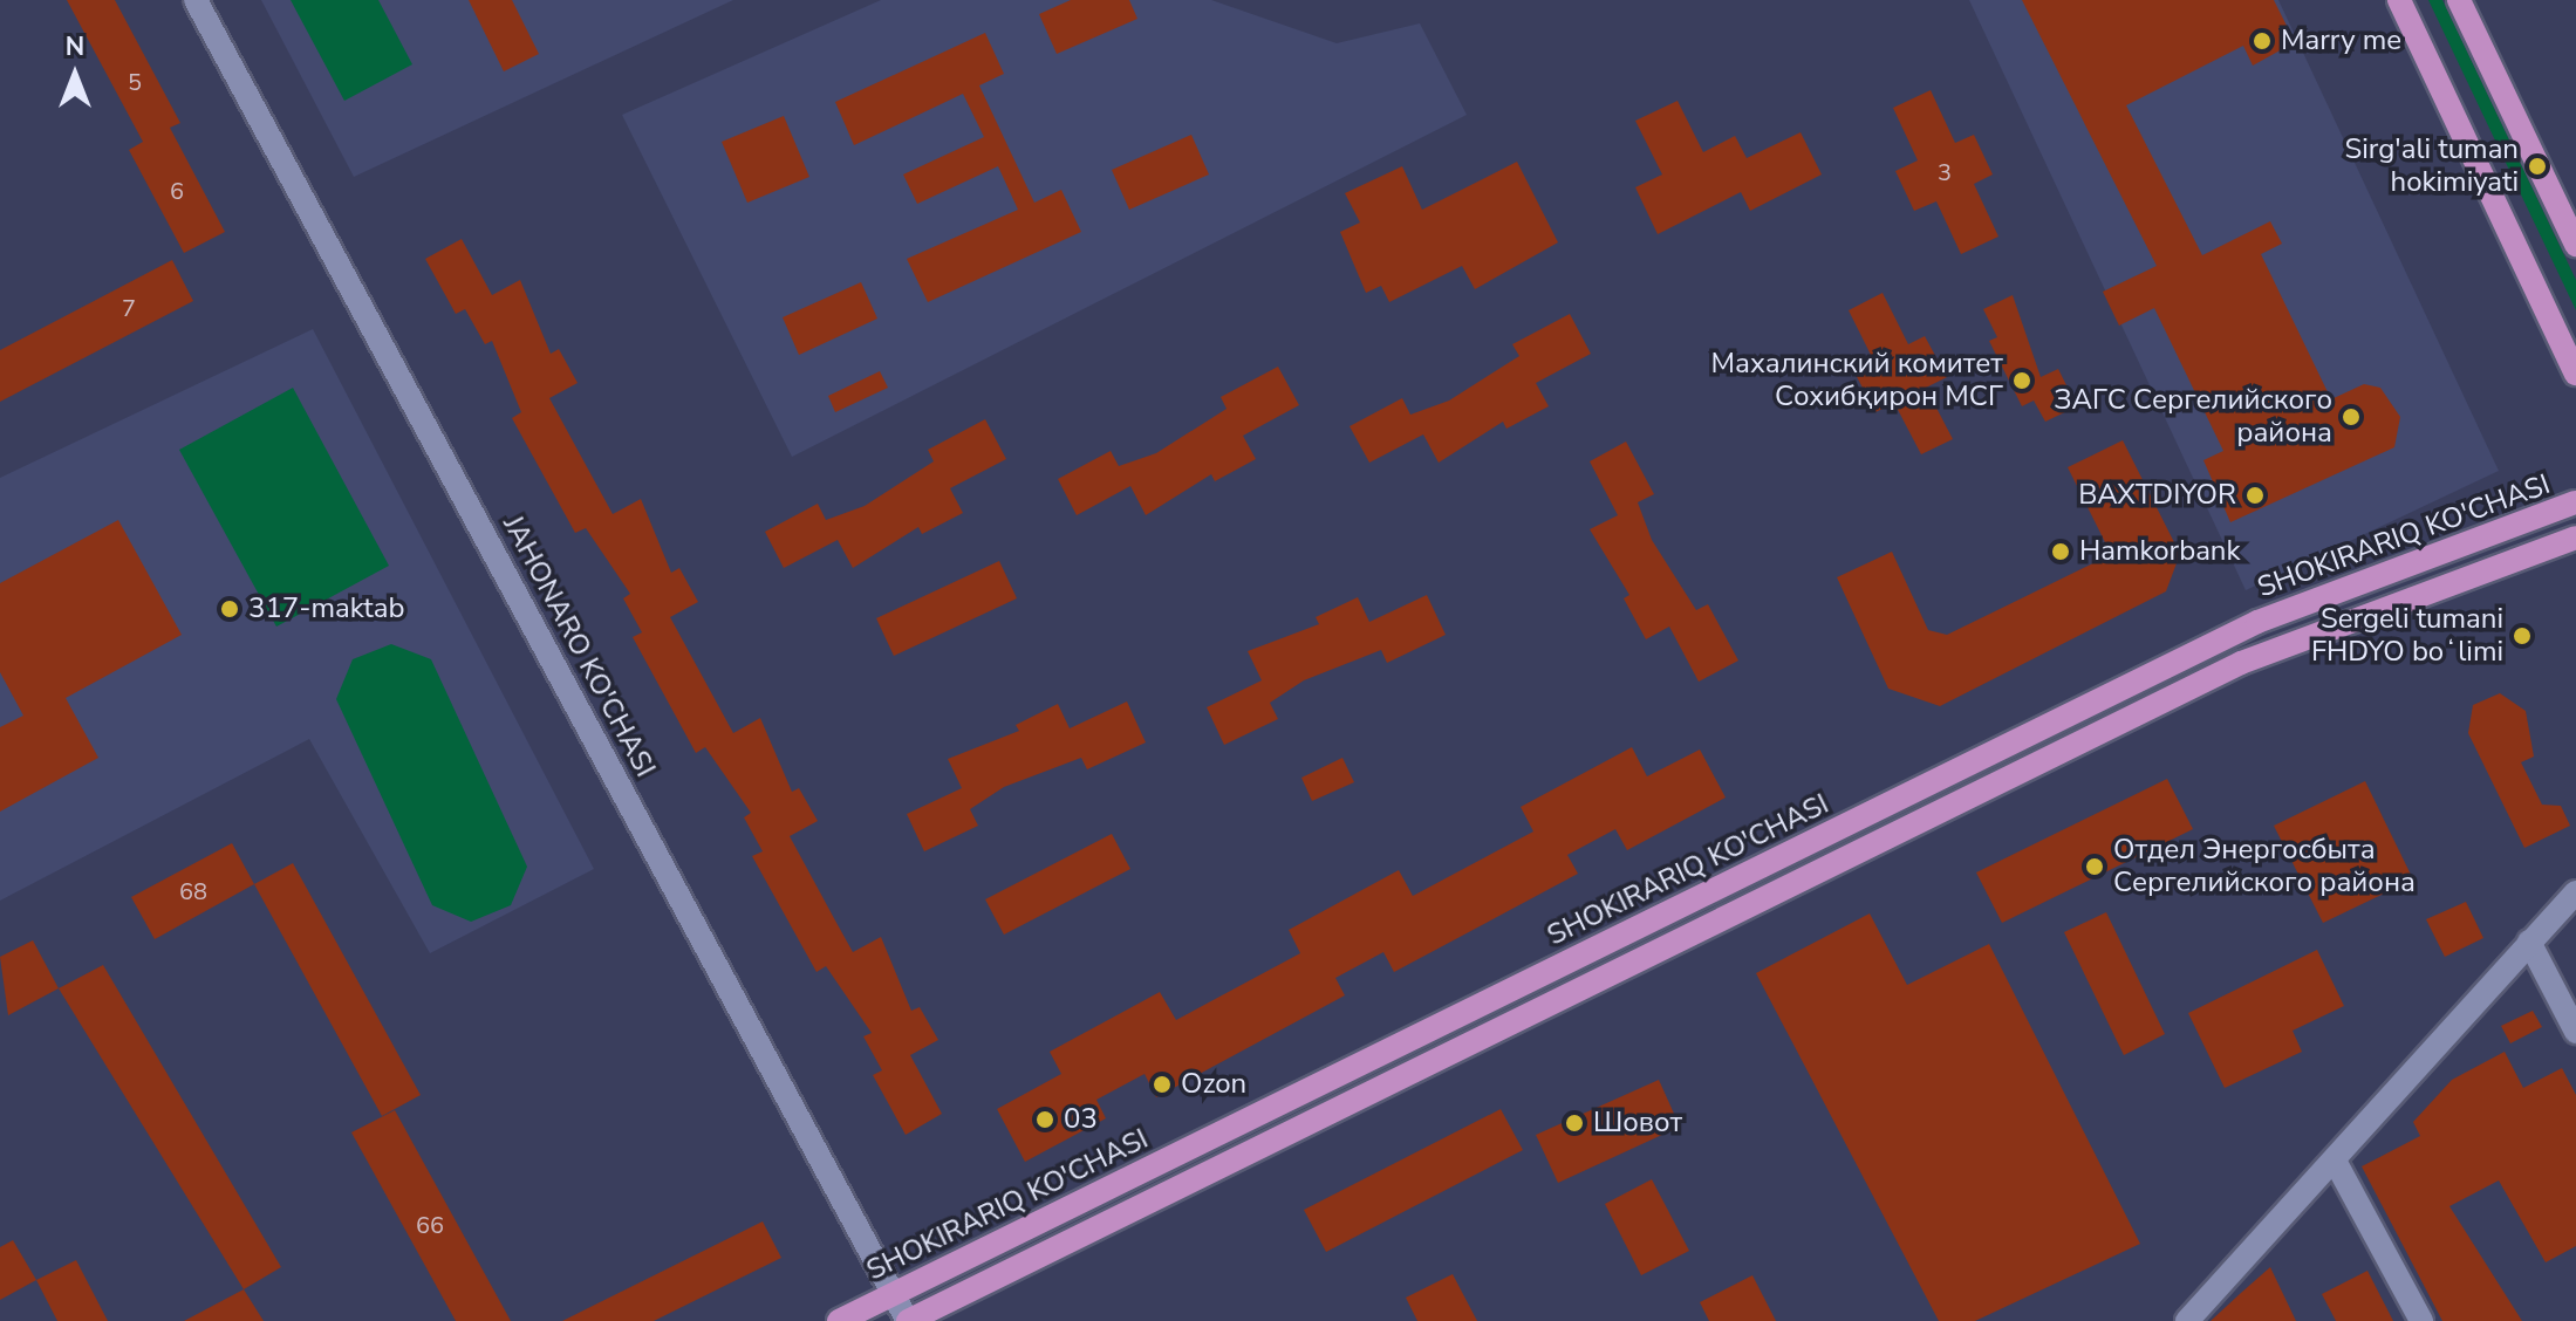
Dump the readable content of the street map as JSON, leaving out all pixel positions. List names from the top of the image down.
{
  "streets": {
    "main road": ["SHOKIRARIQ KO'CHASI"],
    "street": ["JAHONARO KO'CHASI"]
  },
  "crossings": [
    ["SHOKIRARIQ KO'CHASI", "JAHONARO KO'CHASI"]
  ],
  "places": [
    "Marry me",
    "Sirg'ali tuman hokimiyati",
    "Махалинский комитет Сохибқирон МСГ",
    "ЗАГС Сергелийского района",
    "BAXTDIYOR",
    "Hamkorbank",
    "317-maktab",
    "Sergeli tumani FHDYO boʻlimi",
    "Отдел Энергосбыта Сергелийского района",
    "Ozon",
    "03",
    "Шовот"
  ],
  "house_numbers": [
    "5",
    "3",
    "6",
    "7",
    "68",
    "66"
  ],
  "north": "top"
}
